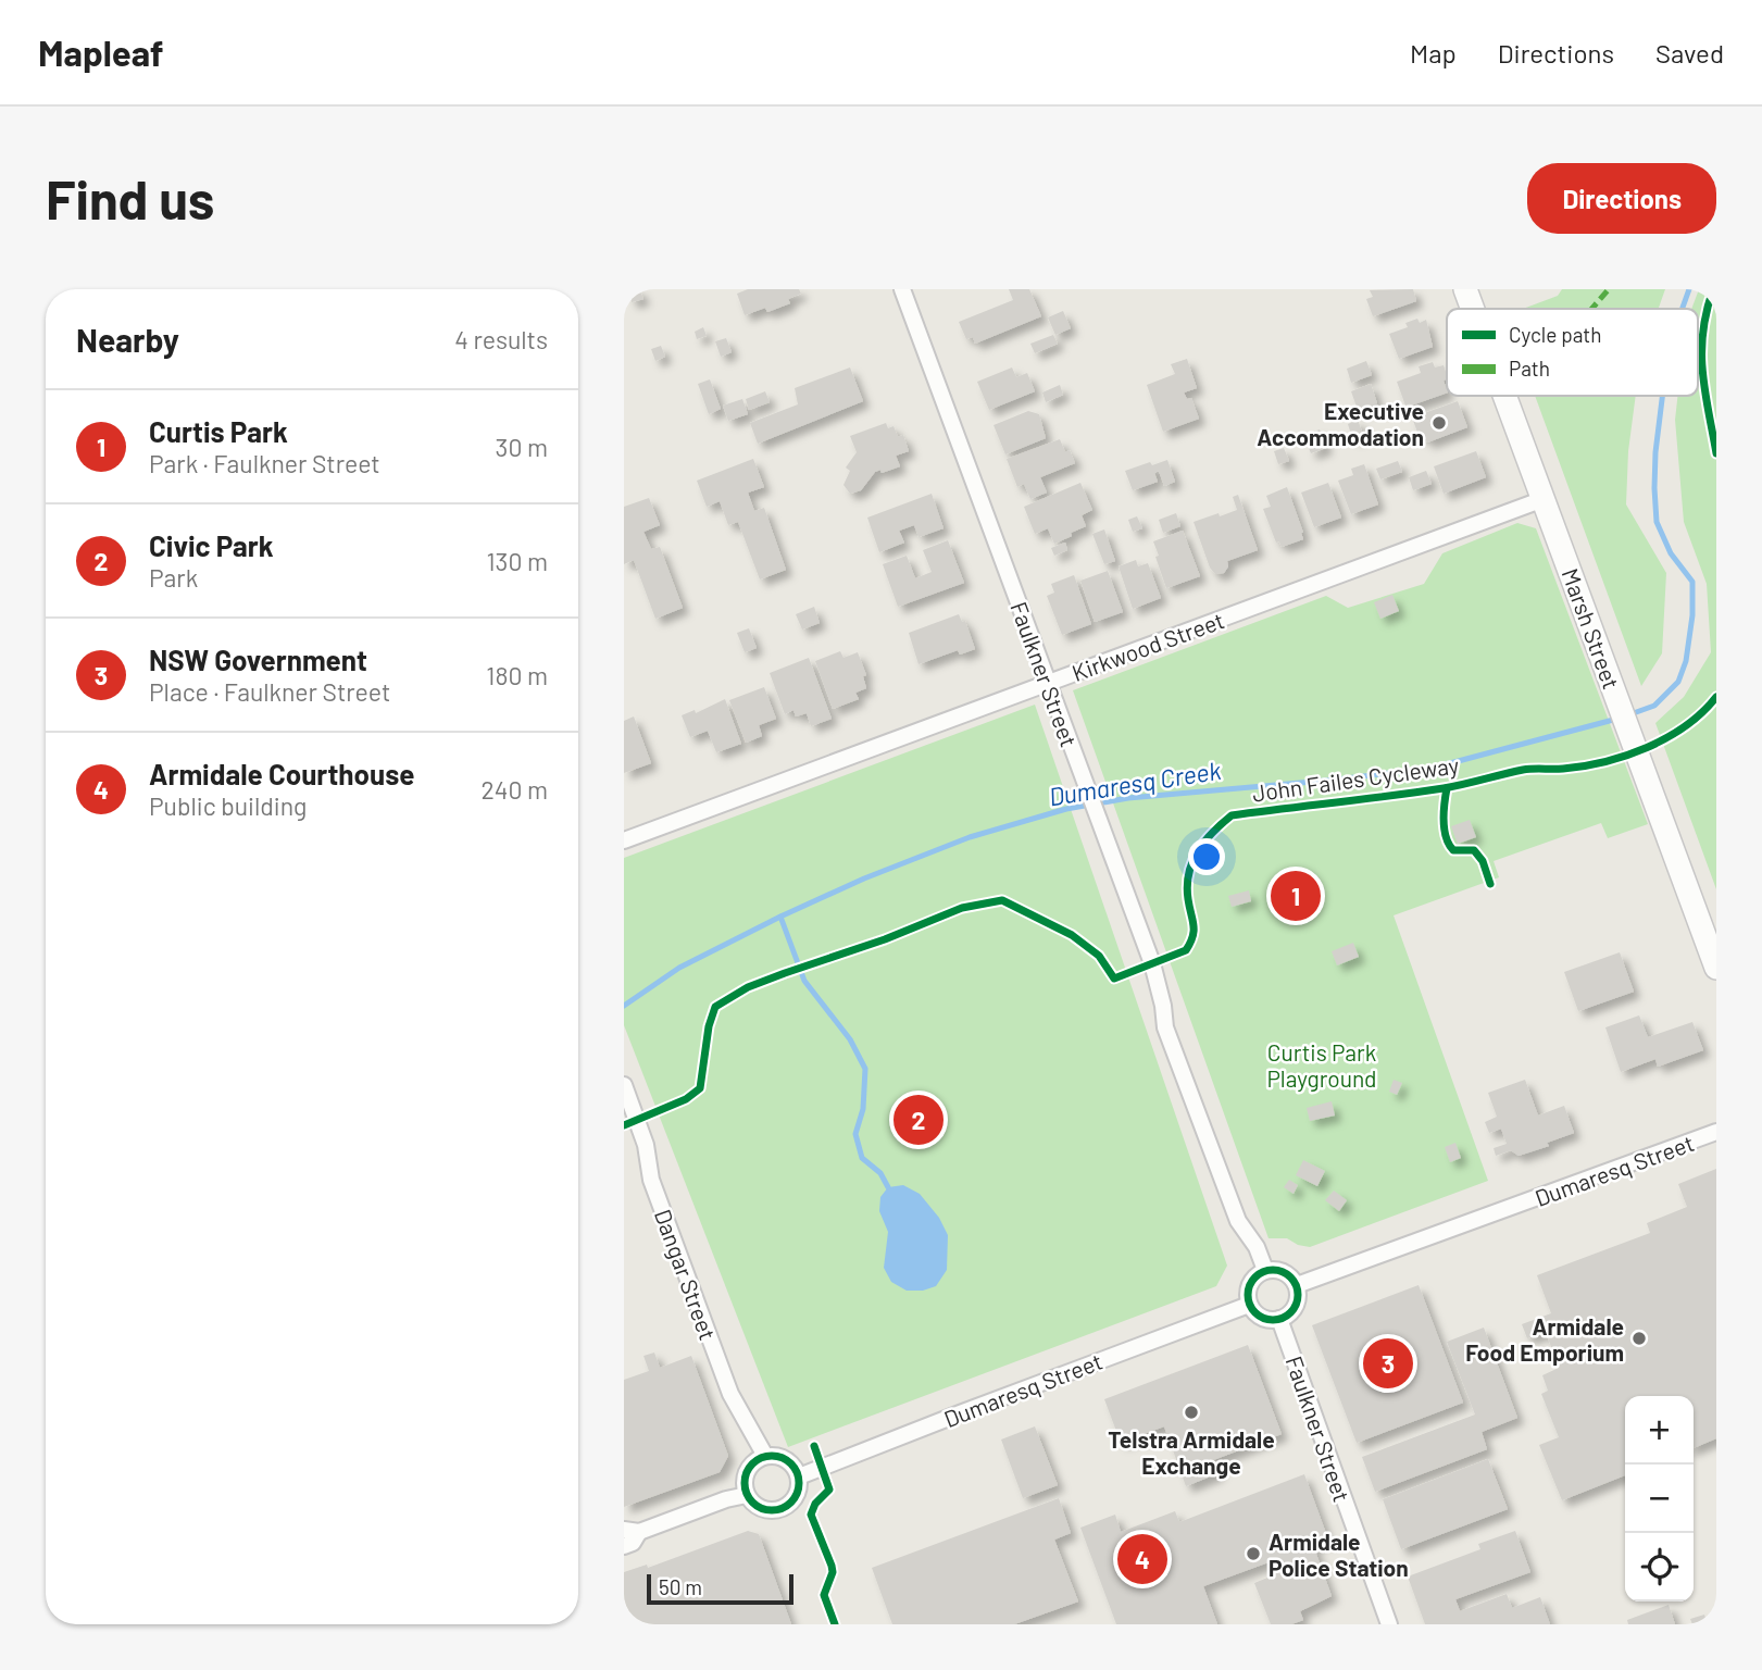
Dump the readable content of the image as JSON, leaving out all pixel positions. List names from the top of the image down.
{
  "streets": {
    "main road": ["Marsh Street"],
    "street": [
      "Kirkwood Street",
      "Faulkner Street",
      "Dumaresq Street",
      "Dangar Street"
    ],
    "cycle path": ["John Failes Cycleway"]
  },
  "crossings": [
    ["Marsh Street", "Kirkwood Street"],
    ["Kirkwood Street", "Faulkner Street"],
    ["Faulkner Street", "Dumaresq Street"],
    ["Dumaresq Street", "Dangar Street"]
  ],
  "water": ["Dumaresq Creek"],
  "parks": ["Curtis Park Playground"],
  "places": [
    "Executive Accommodation",
    "Armidale Food Emporium",
    "Telstra Armidale Exchange",
    "Armidale Police Station"
  ],
  "legend": ["Cycle path", "Path"],
  "scale_bar": "50 m",
  "page": {
    "header": "Mapleaf",
    "nav": ["Map", "Directions", "Saved"],
    "buttons": "Directions",
    "title": "Find us",
    "heading": ["Nearby", "4 results"],
    "list": [
      {
        "mark": "1",
        "name": "Curtis Park",
        "note": "Park · Faulkner Street",
        "value": "30 m"
      },
      {
        "mark": "2",
        "name": "Civic Park",
        "note": "Park",
        "value": "130 m"
      },
      {
        "mark": "3",
        "name": "NSW Government",
        "note": "Place · Faulkner Street",
        "value": "180 m"
      },
      {
        "mark": "4",
        "name": "Armidale Courthouse",
        "note": "Public building",
        "value": "240 m"
      }
    ],
    "pins": [
      "1",
      "2",
      "3",
      "4"
    ],
    "map_buttons": ["+", "−"],
    "scale": "50 m"
  }
}
